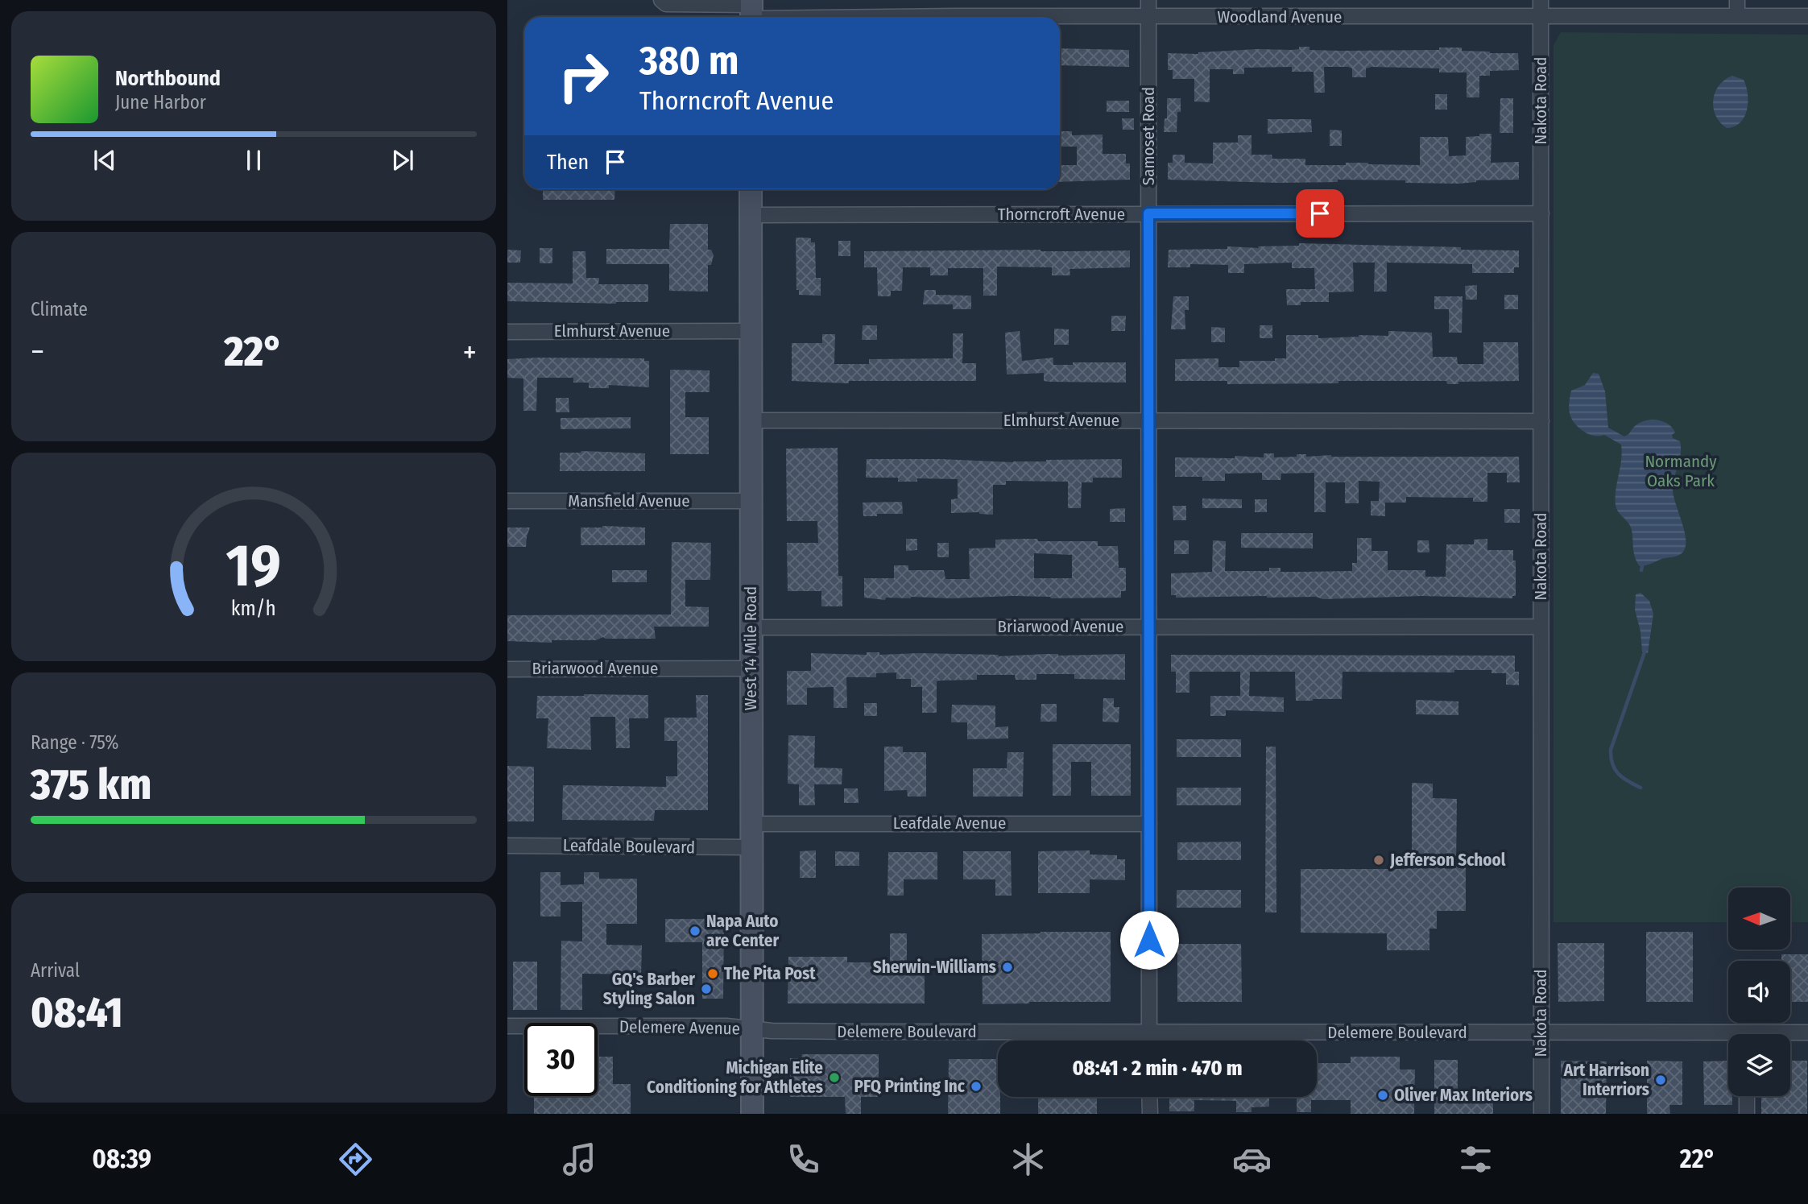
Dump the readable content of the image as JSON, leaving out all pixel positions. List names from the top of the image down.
{
  "streets": {
    "main road": ["West 14 Mile Road"],
    "street": [
      "Woodland Avenue",
      "Nakota Road",
      "Samoset Road",
      "Thorncroft Avenue",
      "Elmhurst Avenue",
      "Mansfield Avenue",
      "Briarwood Avenue",
      "Leafdale Avenue",
      "Leafdale Boulevard",
      "Delemere Avenue",
      "Delemere Boulevard"
    ]
  },
  "crossings": [
    ["Woodland Avenue", "Nakota Road"],
    ["Woodland Avenue", "Samoset Road"],
    ["Nakota Road", "Thorncroft Avenue"],
    ["Nakota Road", "Elmhurst Avenue"],
    ["Nakota Road", "Briarwood Avenue"],
    ["Nakota Road", "Delemere Boulevard"],
    ["Samoset Road", "Thorncroft Avenue"],
    ["Samoset Road", "Elmhurst Avenue"],
    ["Samoset Road", "Briarwood Avenue"],
    ["Samoset Road", "Leafdale Avenue"],
    ["Samoset Road", "Delemere Boulevard"],
    ["Thorncroft Avenue", "West 14 Mile Road"],
    ["Elmhurst Avenue", "West 14 Mile Road"],
    ["Mansfield Avenue", "West 14 Mile Road"],
    ["Briarwood Avenue", "West 14 Mile Road"],
    ["West 14 Mile Road", "Leafdale Avenue"],
    ["West 14 Mile Road", "Leafdale Boulevard"],
    ["West 14 Mile Road", "Delemere Avenue"],
    ["West 14 Mile Road", "Delemere Boulevard"],
    ["Delemere Avenue", "Delemere Boulevard"]
  ],
  "parks": ["Normandy Oaks Park"],
  "places": [
    "Jefferson School",
    "Napa Auto are Center",
    "Sherwin-Williams",
    "The Pita Post",
    "GQ's Barber Styling Salon",
    "Michigan Elite Conditioning for Athletes",
    "Art Harrison Interriors",
    "PFQ Printing Inc",
    "Oliver Max Interiors"
  ],
  "north": "left",
  "page": {
    "turn": ["380 m", "Thorncroft Avenue"],
    "song": ["Northbound", "June Harbor"],
    "then": "Then",
    "tile": [
      "Climate",
      ["Range · 75%", "375 km"],
      ["Arrival", "08:41"]
    ],
    "heat": ["−", "22°", "+"],
    "limit": "30",
    "trip": "08:41 · 2 min · 470 m",
    "tabs": ["08:39", "22°"],
    "gauge": ["19", "km/h"]
  }
}
